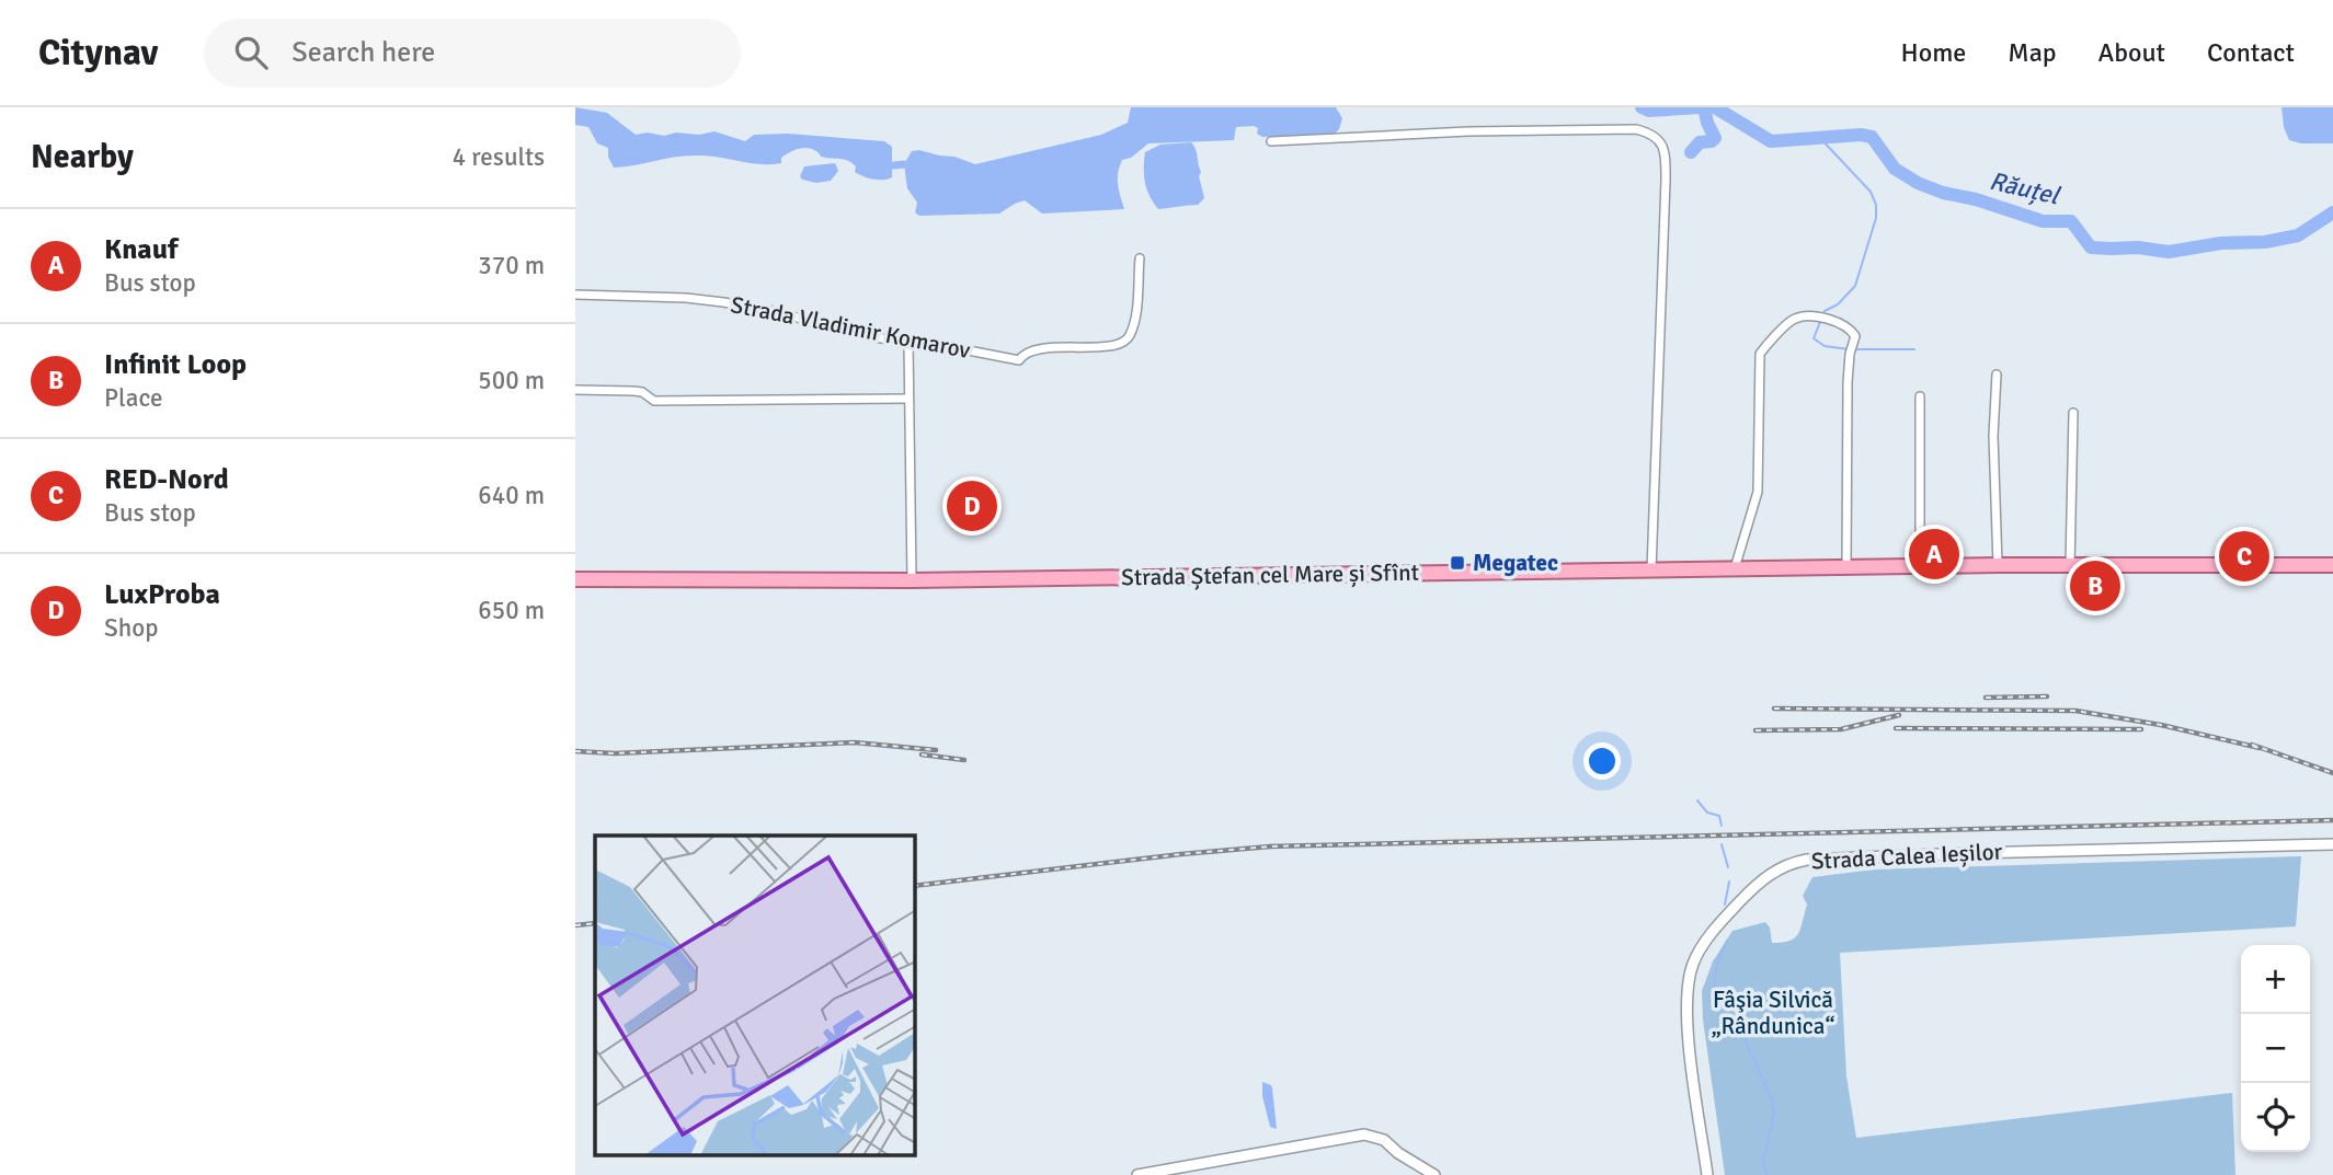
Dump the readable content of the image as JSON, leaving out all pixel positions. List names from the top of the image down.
{
  "streets": {
    "main road": ["Strada Ștefan cel Mare și Sfînt"],
    "street": ["Strada Vladimir Komarov", "Strada Calea Ieșilor"]
  },
  "water": ["Răuțel"],
  "parks": ["Fâşia Silvică „Rândunica“"],
  "places": {
    "transit": ["Megatec"]
  },
  "page": {
    "header": "Citynav",
    "search": "Search here",
    "nav": [
      "Home",
      "Map",
      "About",
      "Contact"
    ],
    "heading": ["Nearby", "4 results"],
    "list": [
      {
        "mark": "A",
        "name": "Knauf",
        "note": "Bus stop",
        "value": "370 m"
      },
      {
        "mark": "B",
        "name": "Infinit Loop",
        "note": "Place",
        "value": "500 m"
      },
      {
        "mark": "C",
        "name": "RED-Nord",
        "note": "Bus stop",
        "value": "640 m"
      },
      {
        "mark": "D",
        "name": "LuxProba",
        "note": "Shop",
        "value": "650 m"
      }
    ],
    "pins": [
      "D",
      "A",
      "C",
      "B"
    ],
    "map_buttons": ["+", "−"]
  }
}
